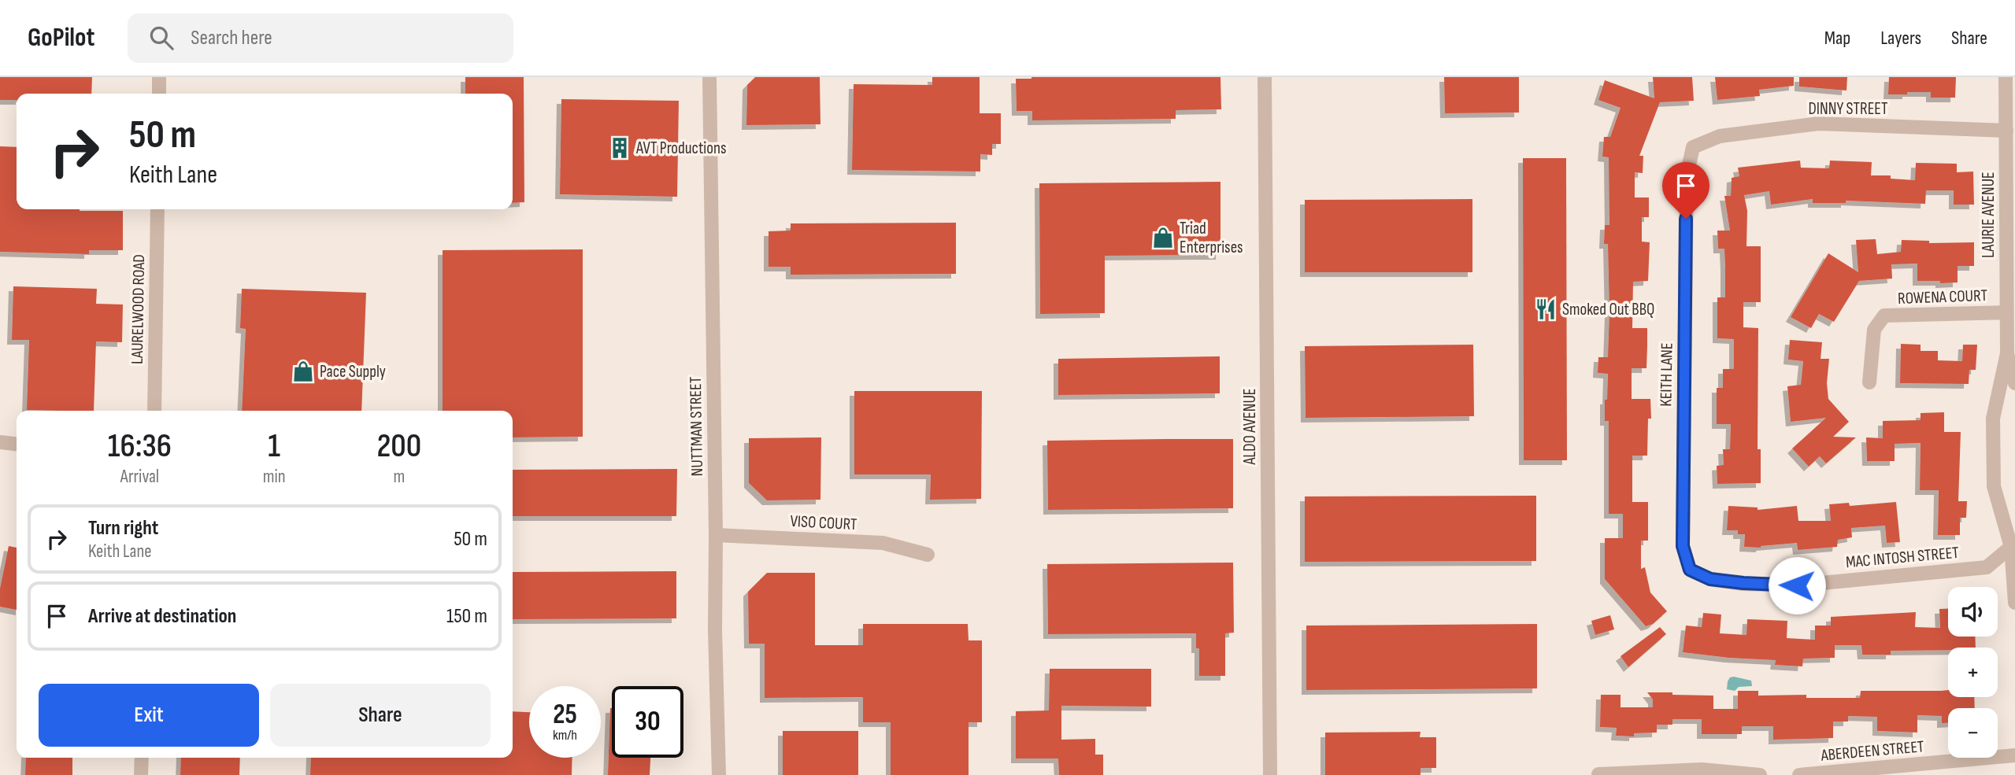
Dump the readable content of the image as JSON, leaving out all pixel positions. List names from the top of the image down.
{
  "streets": {
    "street": [
      "DINNY STREET",
      "LAURIE AVENUE",
      "ROWENA COURT",
      "LAURELWOOD ROAD",
      "KEITH LANE",
      "NUTTMAN STREET",
      "ALDO AVENUE",
      "VISO COURT",
      "MAC INTOSH STREET",
      "ABERDEEN STREET"
    ]
  },
  "crossings": [
    ["DINNY STREET", "LAURIE AVENUE"],
    ["DINNY STREET", "KEITH LANE"],
    ["LAURIE AVENUE", "ROWENA COURT"],
    ["LAURIE AVENUE", "MAC INTOSH STREET"],
    ["KEITH LANE", "MAC INTOSH STREET"],
    ["NUTTMAN STREET", "VISO COURT"]
  ],
  "places": {
    "building": ["AVT Productions"],
    "shop": ["Triad Enterprises", "Pace Supply"],
    "restaurant": ["Smoked Out BBQ"]
  },
  "page": {
    "header": "GoPilot",
    "search": "Search here",
    "nav": ["Map", "Layers", "Share"],
    "turn": ["50 m", "Keith Lane"],
    "eta": [
      "16:36",
      "Arrival",
      "1",
      "min",
      "200",
      "m"
    ],
    "list": [
      {
        "name": "Turn right",
        "note": "Keith Lane",
        "value": "50 m"
      },
      {
        "name": "Arrive at destination",
        "value": "150 m"
      }
    ],
    "map_buttons": ["+", "−"],
    "buttons": ["Exit", "Share"],
    "speed": "25 km/h",
    "limit": "30"
  }
}
